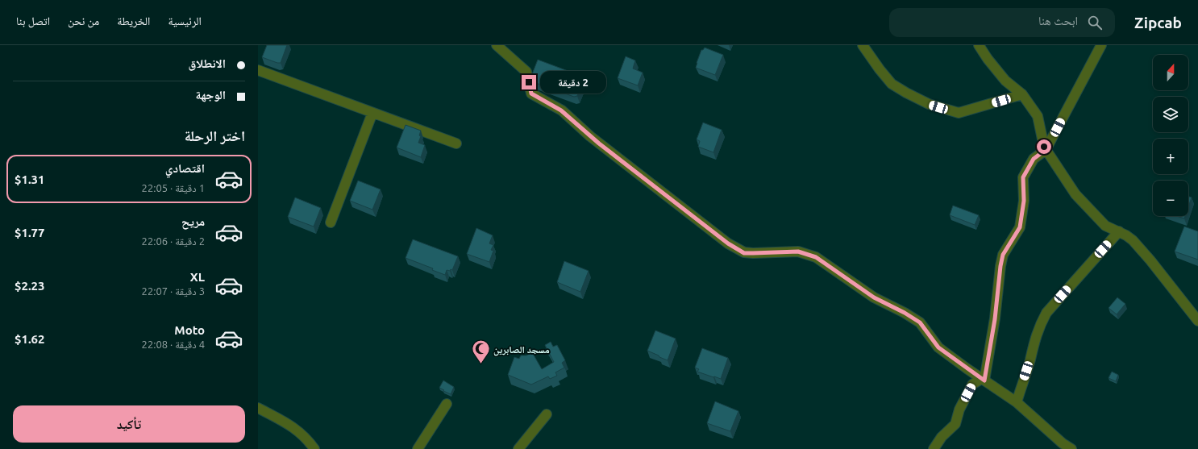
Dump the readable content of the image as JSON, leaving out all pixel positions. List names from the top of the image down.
{
  "places": {
    "mosque": ["مسجد الصابرين"]
  },
  "north": "top",
  "page": {
    "header": "Zipcab",
    "search": "ابحث هنا",
    "nav": [
      "الرئيسية",
      "الخريطة",
      "من نحن",
      "اتصل بنا"
    ],
    "banner": ["الانطلاق", "الوجهة"],
    "map_buttons": ["+", "−"],
    "bubble": "2 دقيقة",
    "heading": "اختر الرحلة",
    "list": [
      {
        "name": "اقتصادي",
        "note": "1 دقيقة · 22:05",
        "value": "$1.31"
      },
      {
        "name": "مريح",
        "note": "2 دقيقة · 22:06",
        "value": "$1.77"
      },
      {
        "name": "XL",
        "note": "3 دقيقة · 22:07",
        "value": "$2.23"
      },
      {
        "name": "Moto",
        "note": "4 دقيقة · 22:08",
        "value": "$1.62"
      }
    ],
    "buttons": "تأكيد"
  }
}
